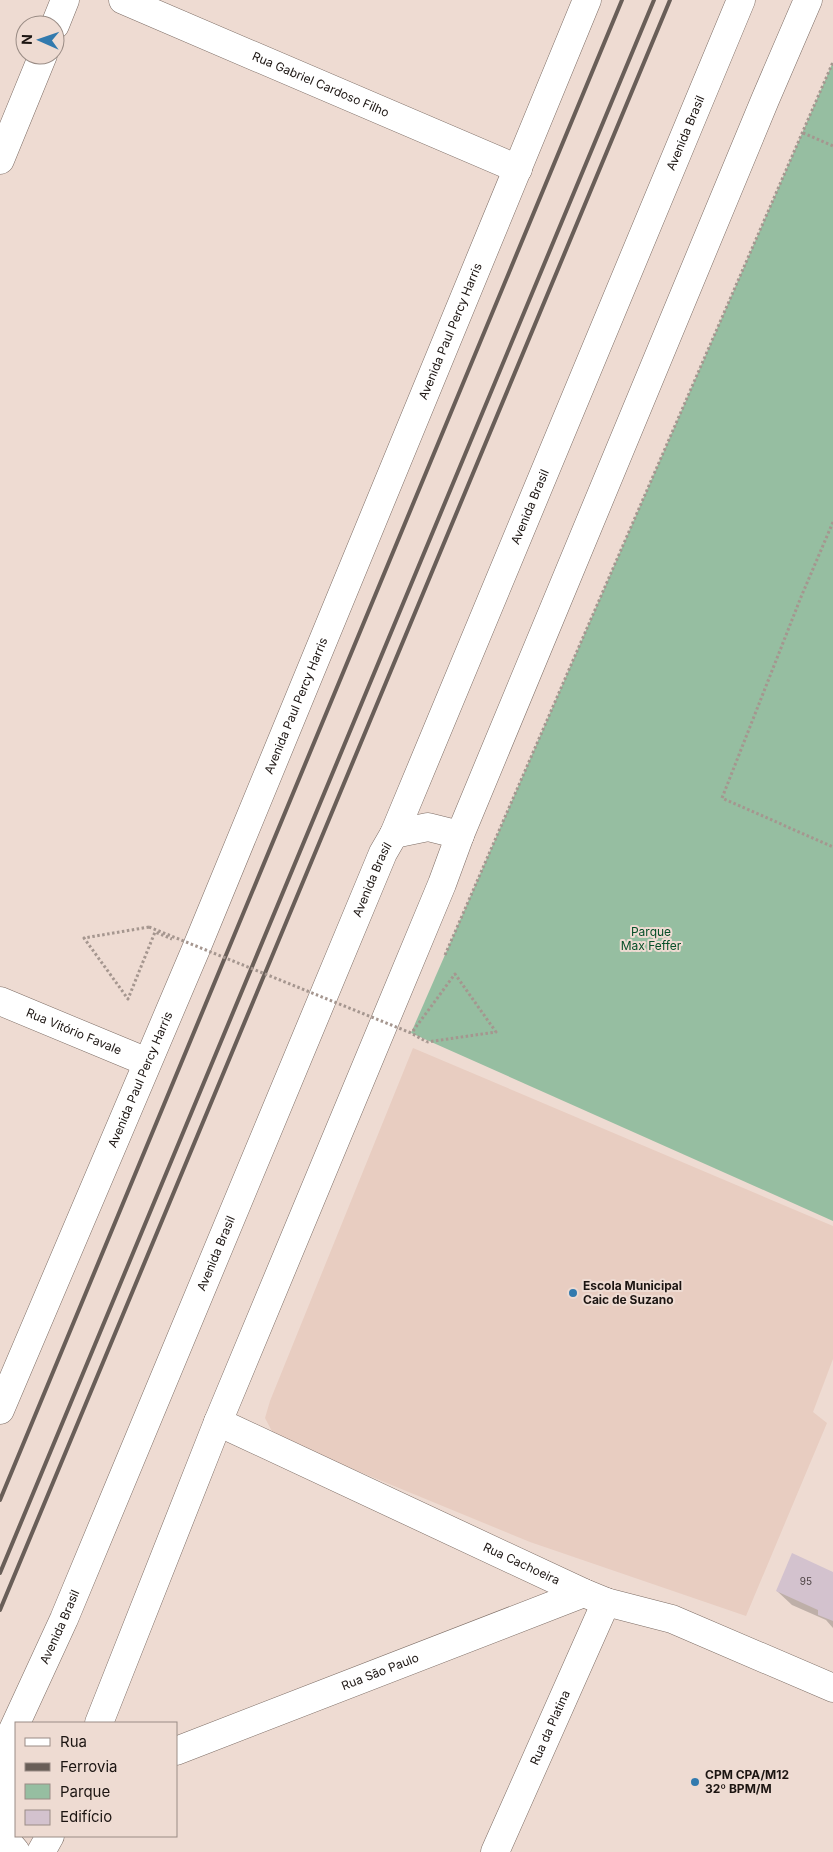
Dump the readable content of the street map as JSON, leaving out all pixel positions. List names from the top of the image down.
{
  "streets": {
    "main road": [
      "Rua Gabriel Cardoso Filho",
      "Avenida Brasil",
      "Avenida Paul Percy Harris",
      "Rua Vitório Favale",
      "Rua Cachoeira",
      "Rua São Paulo",
      "Rua da Platina"
    ]
  },
  "crossings": [
    ["Rua Gabriel Cardoso Filho", "Avenida Paul Percy Harris"],
    ["Avenida Paul Percy Harris", "Rua Vitório Favale"],
    ["Rua Cachoeira", "Rua São Paulo"],
    ["Rua Cachoeira", "Rua da Platina"],
    ["Rua São Paulo", "Rua da Platina"]
  ],
  "parks": ["Parque Max Feffer"],
  "places": ["Escola Municipal Caic de Suzano", "CPM CPA/M12 32º BPM/M"],
  "house_numbers": ["95"],
  "legend": [
    "Rua",
    "Ferrovia",
    "Parque",
    "Edifício"
  ],
  "north": "left"
}
